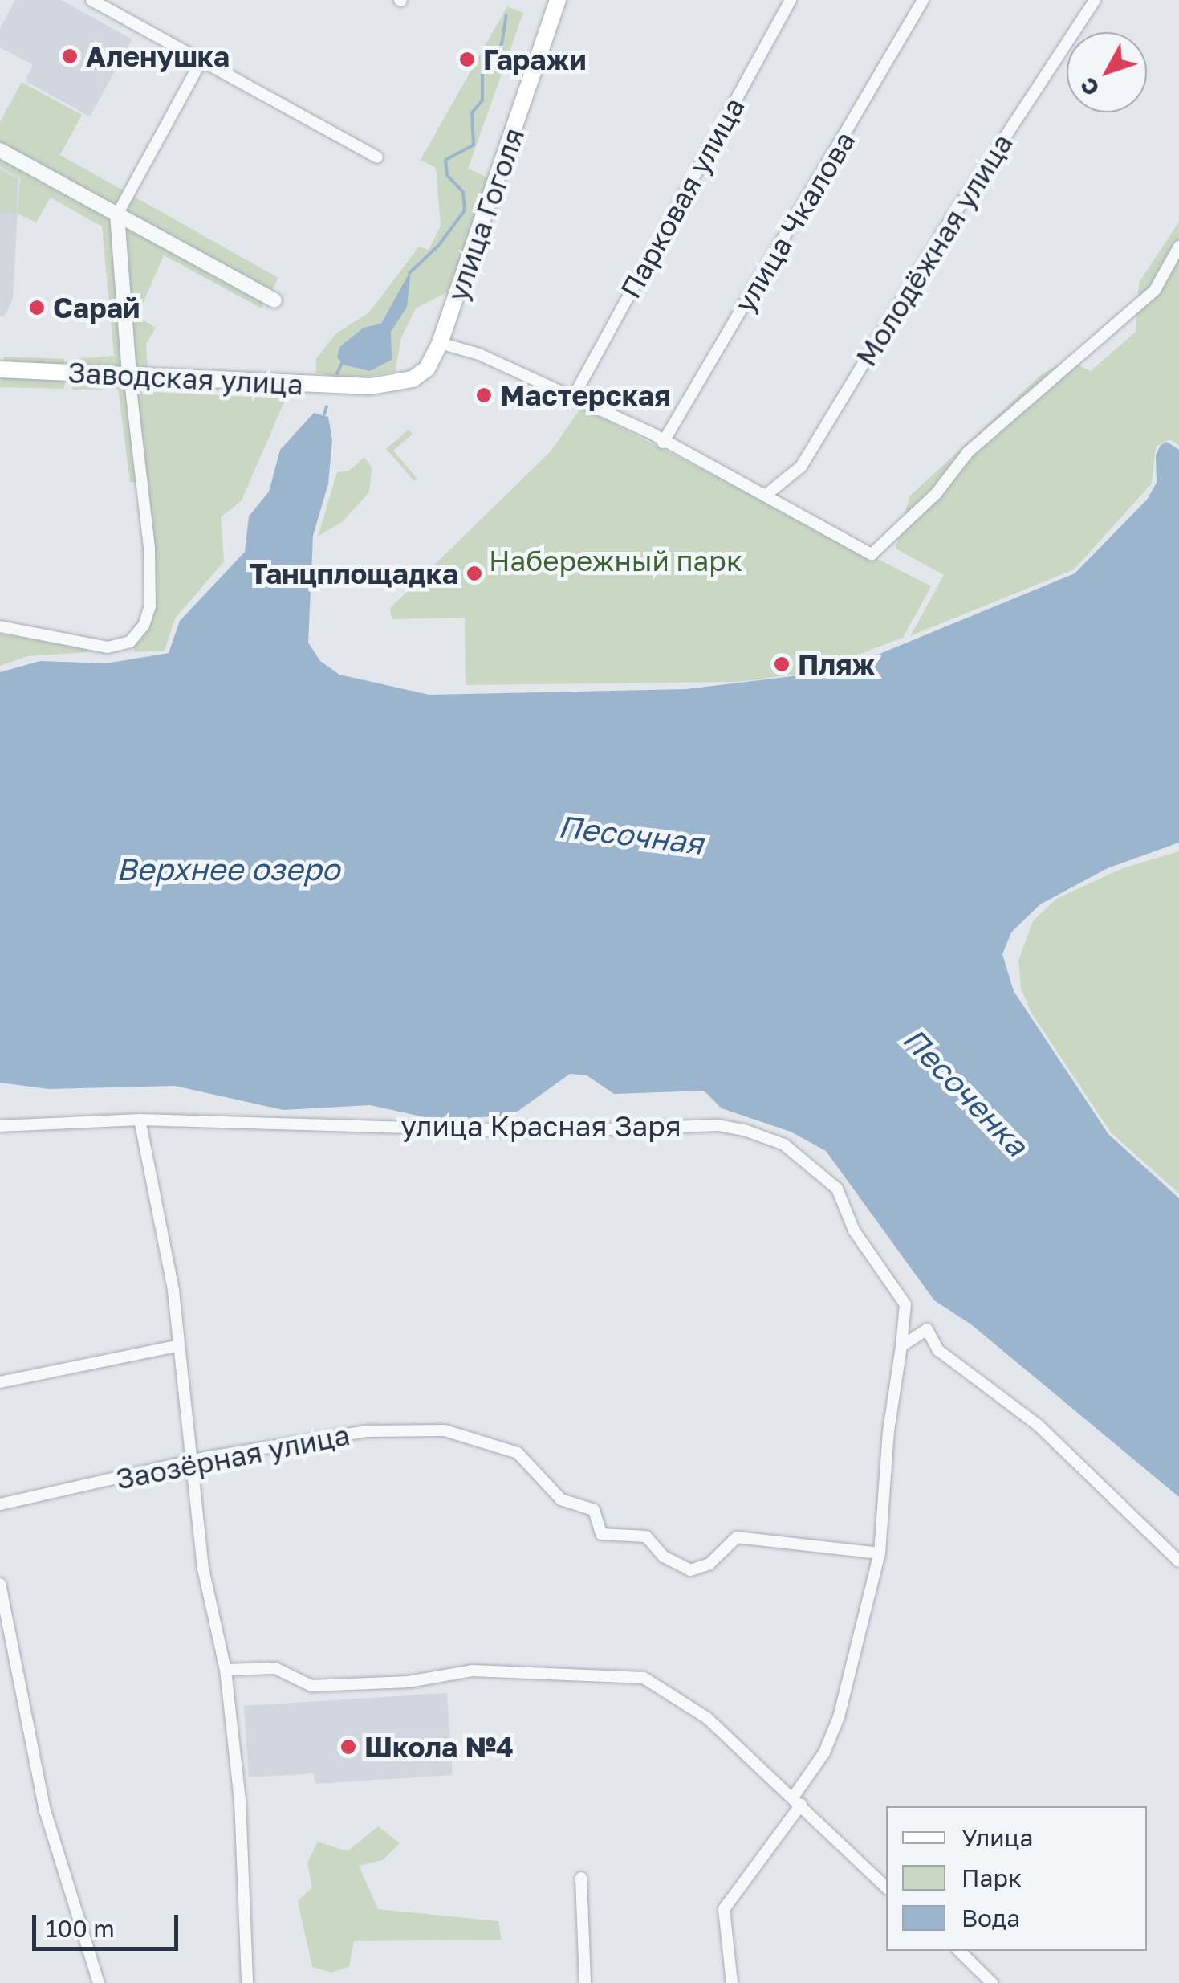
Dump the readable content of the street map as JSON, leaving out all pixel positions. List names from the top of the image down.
{
  "streets": {
    "main road": ["улица Гоголя", "Заводская улица"],
    "street": [
      "Парковая улица",
      "улица Чкалова",
      "Молодёжная улица",
      "улица Красная Заря",
      "Заозёрная улица"
    ]
  },
  "crossings": [
    ["улица Гоголя", "Заводская улица"],
    ["улица Красная Заря", "Заозёрная улица"]
  ],
  "water": ["Песочная", "Верхнее озеро", "Песоченка"],
  "parks": ["Набережный парк"],
  "places": [
    "Аленушка",
    "Гаражи",
    "Сарай",
    "Мастерская",
    "Танцплощадка",
    "Пляж",
    "Школа №4"
  ],
  "legend": ["Улица", "Парк", "Вода"],
  "scale_bar": "100 m",
  "north": "bottom left"
}
